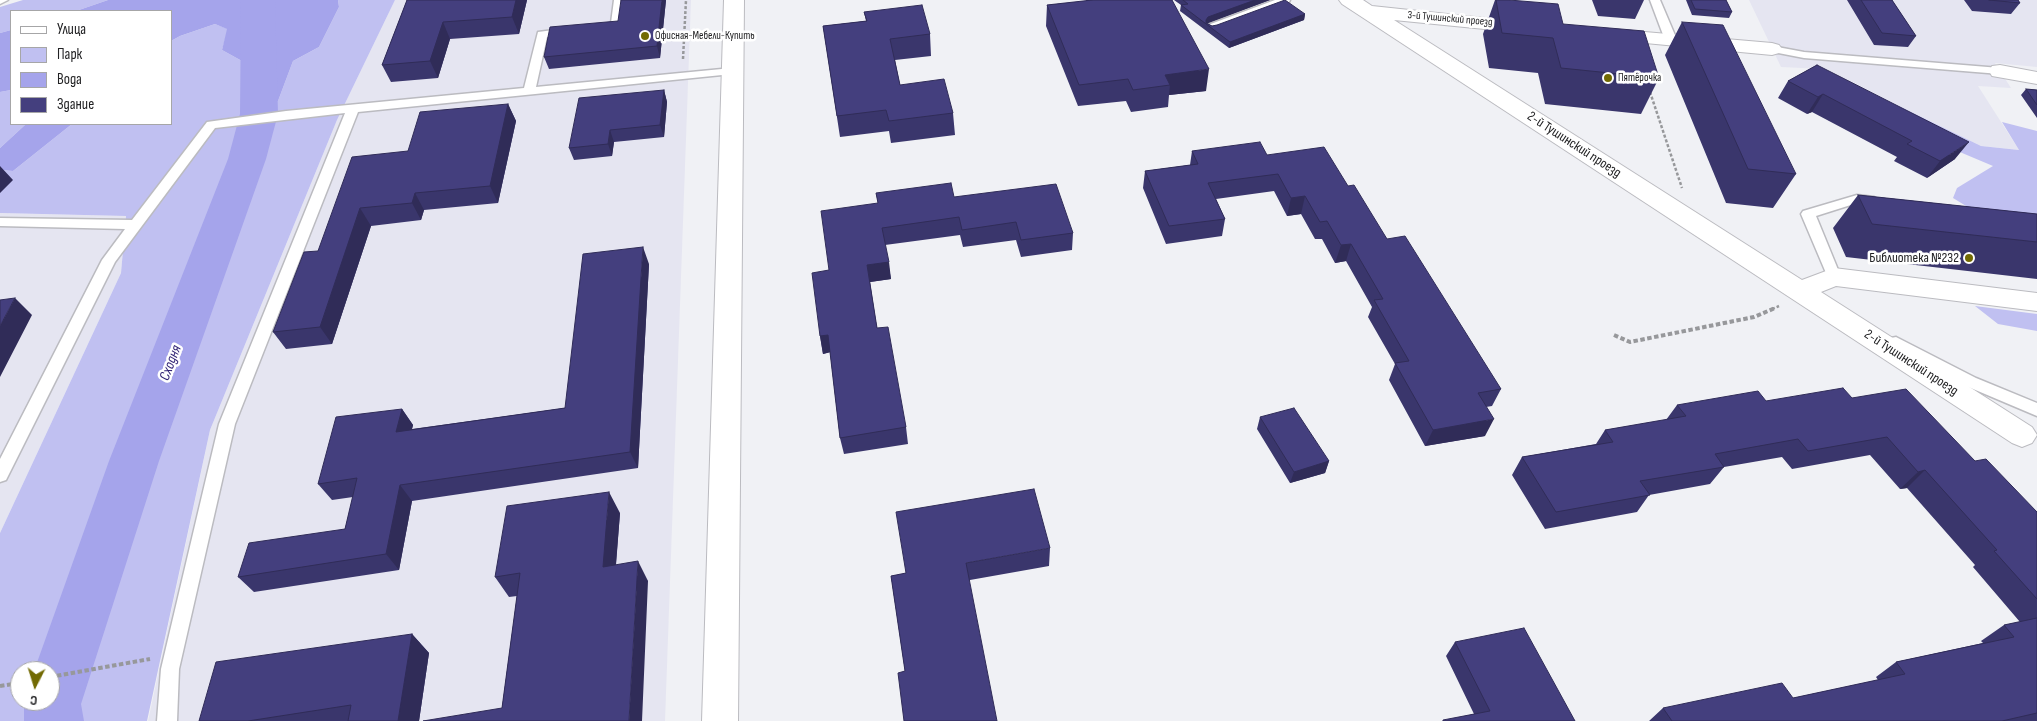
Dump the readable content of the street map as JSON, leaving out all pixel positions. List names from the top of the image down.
{
  "streets": {
    "street": ["3-й Тушинский проезд", "2-й Тушинский проезд"]
  },
  "crossings": [
    ["3-й Тушинский проезд", "2-й Тушинский проезд"]
  ],
  "water": ["Сходня"],
  "places": ["Офисная-Мебели-Купить", "Пятёрочка", "Библиотека №232"],
  "legend": [
    "Улица",
    "Парк",
    "Вода",
    "Здание"
  ],
  "north": "bottom"
}
